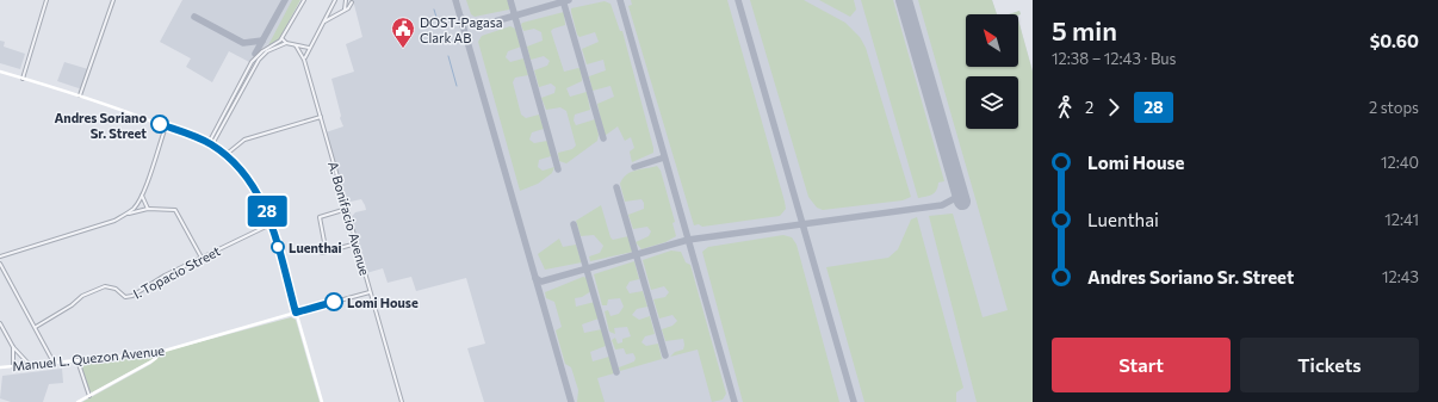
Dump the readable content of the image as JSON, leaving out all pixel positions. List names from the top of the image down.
{
  "streets": {
    "main road": ["Manuel L. Quezon Avenue"],
    "street": ["A. Bonifacio Avenue", "I. Topacio Street"]
  },
  "crossings": [
    ["A. Bonifacio Avenue", "Manuel L. Quezon Avenue"]
  ],
  "places": {
    "public building": ["DOST-Pagasa Clark AB"],
    "other": ["Andres Soriano Sr. Street", "Luenthai", "Lomi House"]
  },
  "lines": ["bus line 28"],
  "north": "top left",
  "page": {
    "on_map": "28",
    "heading": ["5 min", "12:38 – 12:43 · Bus", "$0.60"],
    "legs": ["2", "28", "2 stops"],
    "list": [
      {
        "name": "Lomi House",
        "value": "12:40"
      },
      {
        "name": "Luenthai",
        "value": "12:41"
      },
      {
        "name": "Andres Soriano Sr. Street",
        "value": "12:43"
      }
    ],
    "buttons": ["Start", "Tickets"]
  }
}
